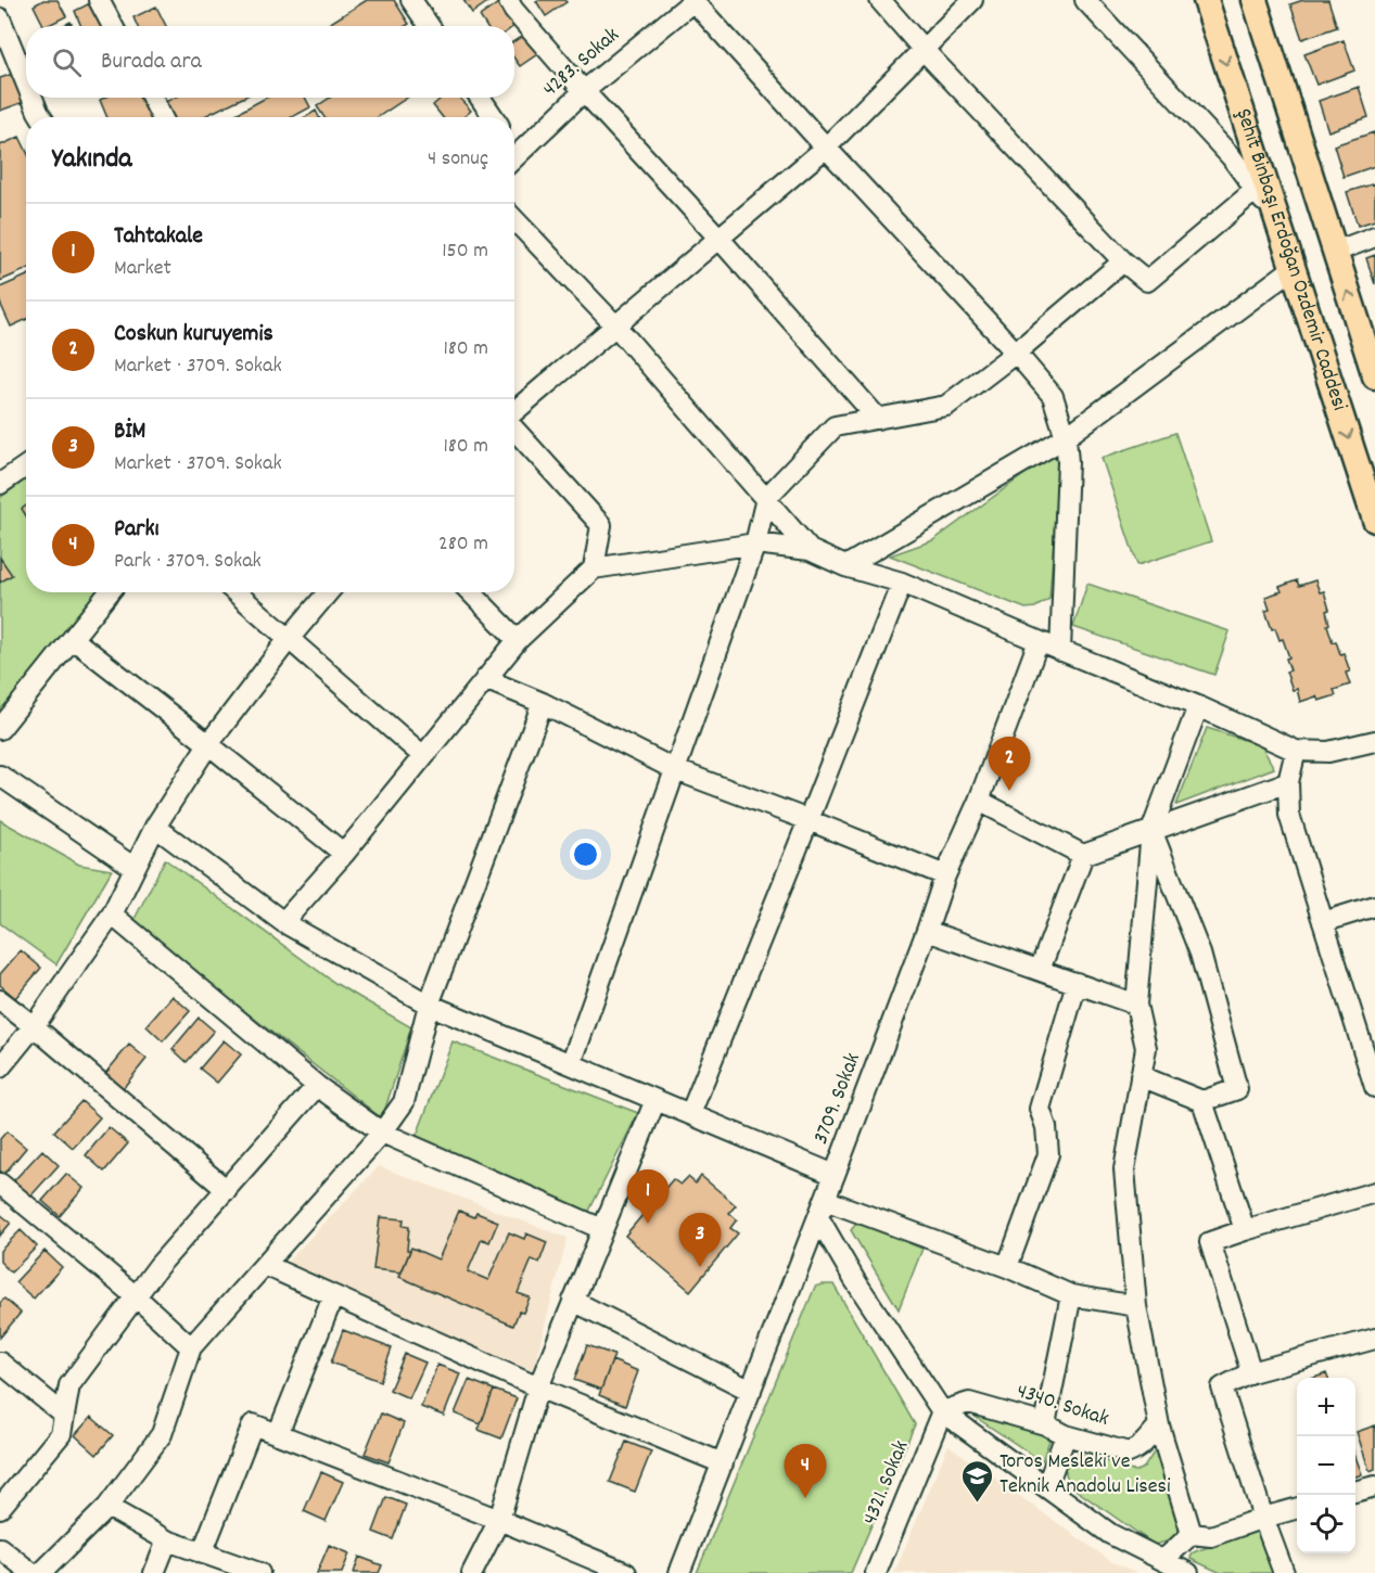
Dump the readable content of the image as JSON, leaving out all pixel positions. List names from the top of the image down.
{
  "streets": {
    "main road": ["Şehit Binbaşı Erdoğan Özdemir Caddesi"],
    "street": [
      "4283. Sokak",
      "3709. Sokak",
      "4340. Sokak",
      "4321. Sokak"
    ]
  },
  "crossings": [
    ["4340. Sokak", "4321. Sokak"]
  ],
  "places": {
    "school or university": ["Toros Mesleki ve Teknik Anadolu Lisesi"]
  },
  "page": {
    "search": "Burada ara",
    "heading": ["Yakında", "4 sonuç"],
    "list": [
      {
        "mark": "1",
        "name": "Tahtakale",
        "note": "Market",
        "value": "150 m"
      },
      {
        "mark": "2",
        "name": "Coskun kuruyemis",
        "note": "Market · 3709. Sokak",
        "value": "180 m"
      },
      {
        "mark": "3",
        "name": "BİM",
        "note": "Market · 3709. Sokak",
        "value": "180 m"
      },
      {
        "mark": "4",
        "name": "Parkı",
        "note": "Park · 3709. Sokak",
        "value": "280 m"
      }
    ],
    "pins": [
      "2",
      "1",
      "3",
      "4"
    ],
    "map_buttons": ["+", "−"]
  }
}
